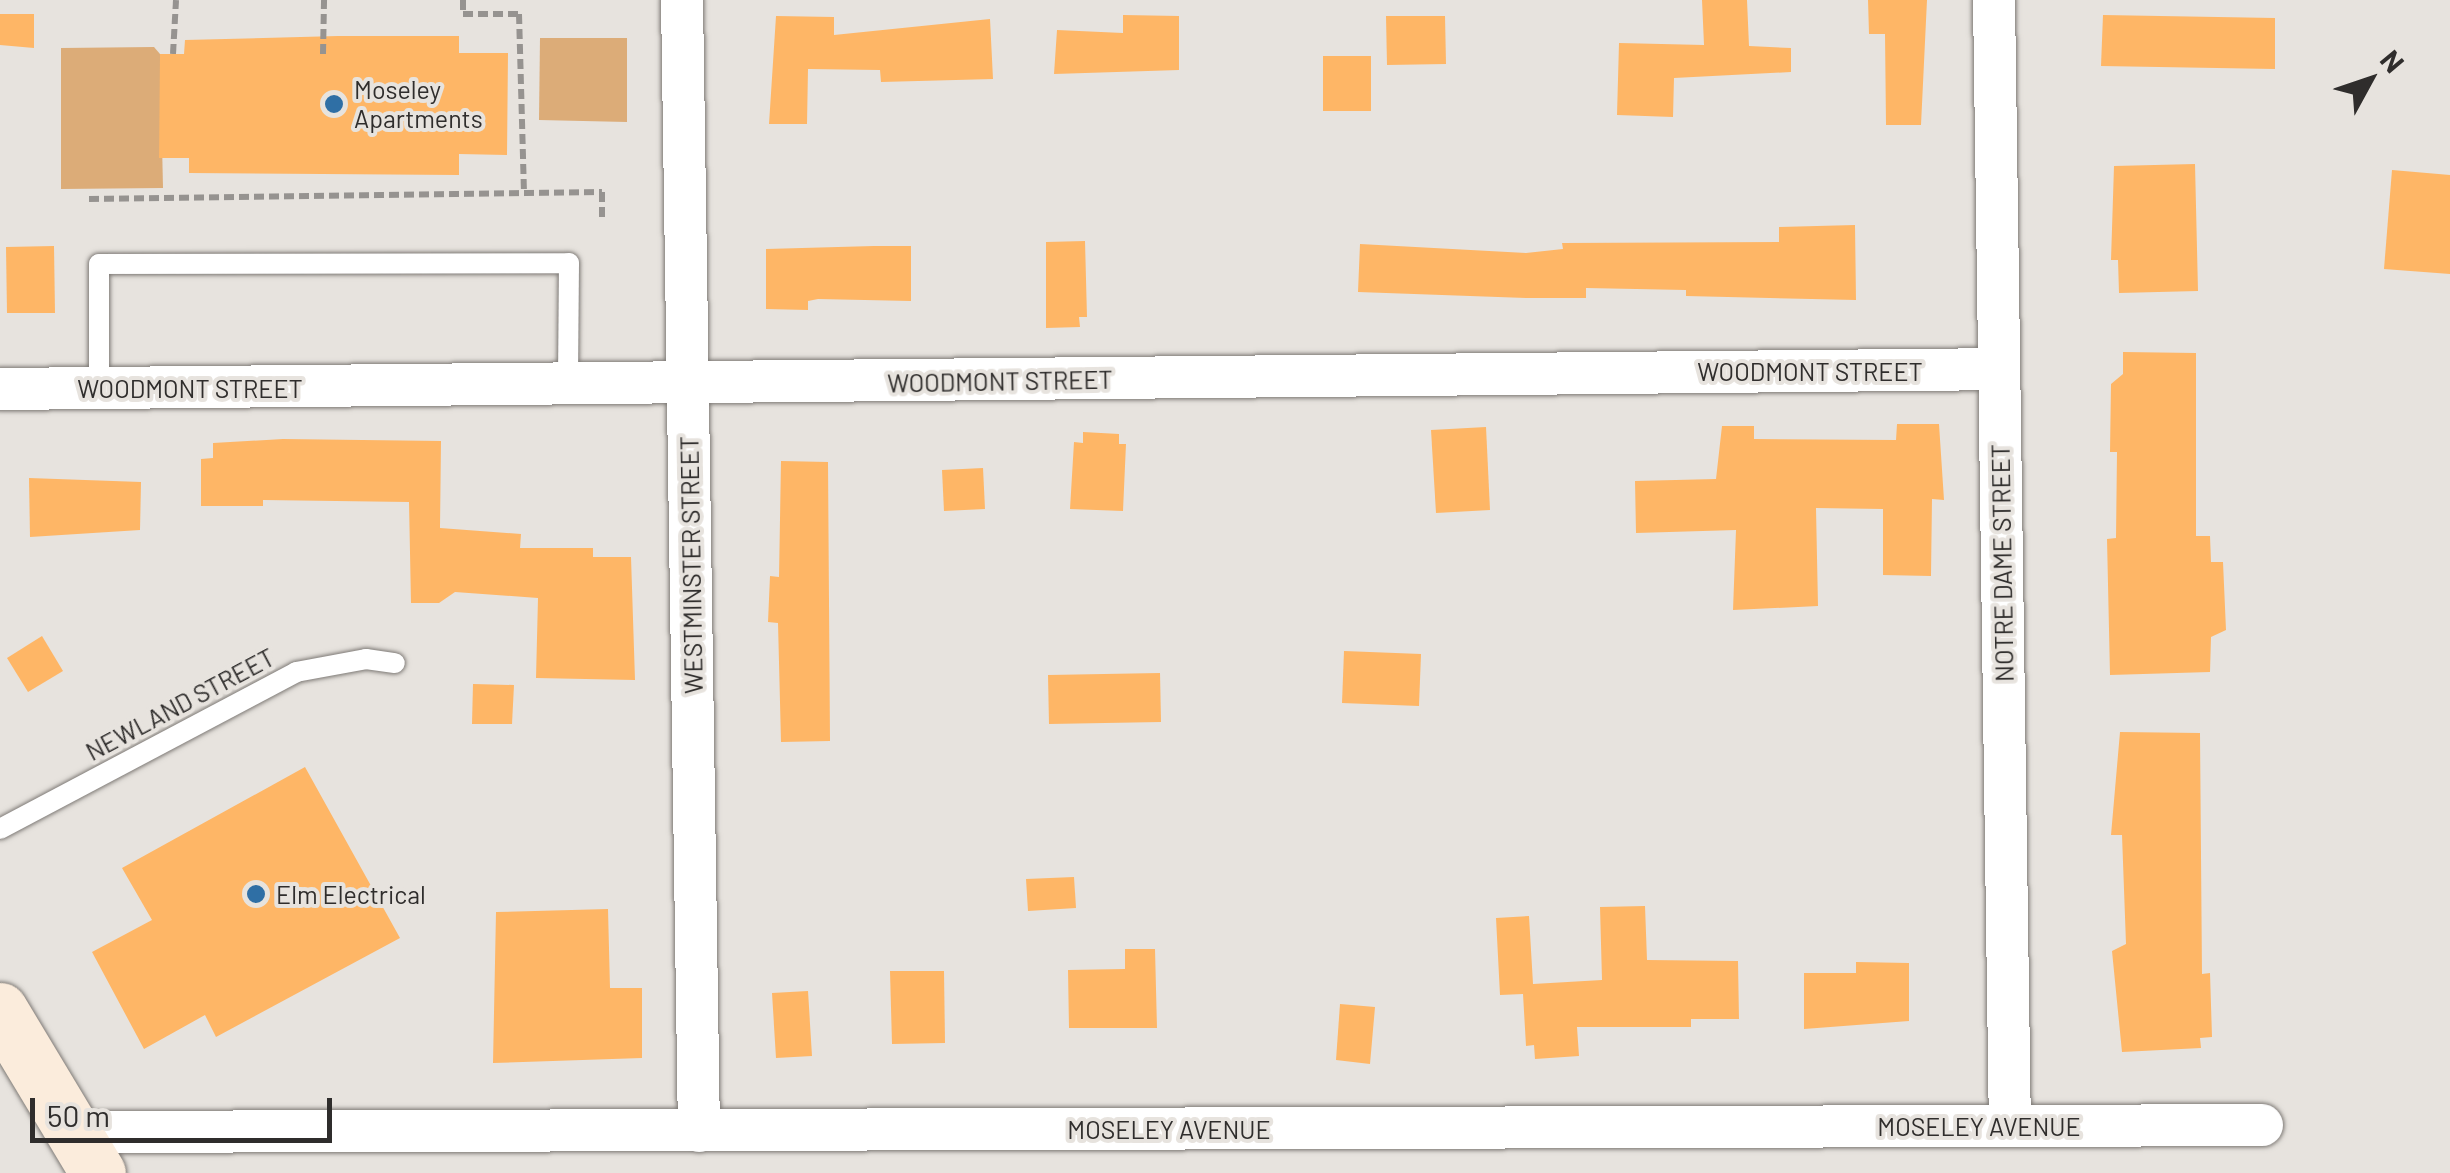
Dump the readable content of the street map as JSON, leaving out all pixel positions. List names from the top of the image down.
{
  "streets": {
    "street": [
      "WOODMONT STREET",
      "NOTRE DAME STREET",
      "WESTMINSTER STREET",
      "MOSELEY AVENUE"
    ],
    "lane": ["NEWLAND STREET"]
  },
  "crossings": [
    ["WOODMONT STREET", "NOTRE DAME STREET"],
    ["WOODMONT STREET", "WESTMINSTER STREET"],
    ["NOTRE DAME STREET", "MOSELEY AVENUE"],
    ["WESTMINSTER STREET", "MOSELEY AVENUE"]
  ],
  "places": ["Moseley Apartments", "Elm Electrical"],
  "scale_bar": "50 m",
  "north": "top right"
}
